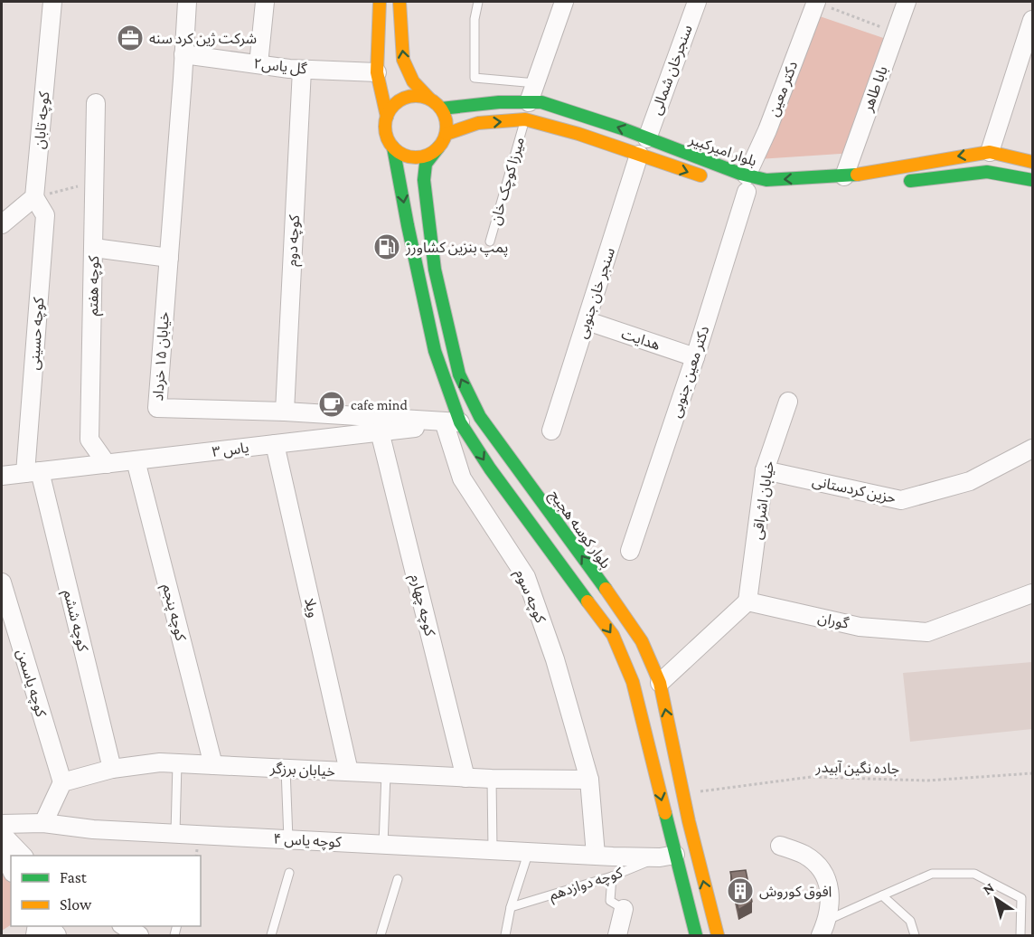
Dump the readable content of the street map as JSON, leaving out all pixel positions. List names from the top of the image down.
{
  "streets": {
    "street": [
      "گل یاس۲",
      "سنجرخان شمالی",
      "دکتر معین",
      "بابا طاهر",
      "کوچه تابان",
      "بلوار امیرکبیر",
      "کوچه دوم",
      "کوچه هفتم",
      "سنجر خان جنوبی",
      "کوچه حسینی",
      "هدایت",
      "خیابان ۱۵ خرداد",
      "دکتر معین جنوبی",
      "یاس ۳",
      "حزین کردستانی",
      "خیابان اشراقی",
      "بلوار کوسه هجیج",
      "کوچه سوم",
      "کوچه چهارم",
      "ویلا",
      "کوچه پنجم",
      "کوچه ششم",
      "گوران",
      "کوچه یاسمن",
      "خیابان برزگر",
      "کوچه یاس ۴"
    ],
    "lane": ["میرزا کوچک خان", "کوچه دوازدهم"],
    "path": ["جاده نگین آبیدر"]
  },
  "crossings": [
    ["گل یاس۲", "کوچه دوم"],
    ["گل یاس۲", "خیابان ۱۵ خرداد"],
    ["سنجرخان شمالی", "بلوار امیرکبیر"],
    ["دکتر معین", "بلوار امیرکبیر"],
    ["دکتر معین", "دکتر معین جنوبی"],
    ["بابا طاهر", "بلوار امیرکبیر"],
    ["کوچه تابان", "کوچه حسینی"],
    ["بلوار امیرکبیر", "دکتر معین جنوبی"],
    ["بلوار امیرکبیر", "بلوار کوسه هجیج"],
    ["کوچه دوم", "خیابان ۱۵ خرداد"],
    ["کوچه هفتم", "یاس ۳"],
    ["سنجر خان جنوبی", "هدایت"],
    ["کوچه حسینی", "یاس ۳"],
    ["کوچه حسینی", "کوچه ششم"],
    ["هدایت", "دکتر معین جنوبی"],
    ["خیابان ۱۵ خرداد", "یاس ۳"],
    ["خیابان ۱۵ خرداد", "بلوار کوسه هجیج"],
    ["خیابان ۱۵ خرداد", "کوچه سوم"],
    ["یاس ۳", "بلوار کوسه هجیج"],
    ["یاس ۳", "کوچه سوم"],
    ["یاس ۳", "کوچه چهارم"],
    ["یاس ۳", "ویلا"],
    ["یاس ۳", "کوچه پنجم"],
    ["یاس ۳", "کوچه ششم"],
    ["حزین کردستانی", "خیابان اشراقی"],
    ["خیابان اشراقی", "گوران"],
    ["بلوار کوسه هجیج", "کوچه سوم"],
    ["بلوار کوسه هجیج", "جاده نگین آبیدر"],
    ["بلوار کوسه هجیج", "کوچه یاس ۴"],
    ["بلوار کوسه هجیج", "کوچه دوازدهم"],
    ["کوچه سوم", "خیابان برزگر"],
    ["کوچه سوم", "کوچه یاس ۴"],
    ["کوچه چهارم", "خیابان برزگر"],
    ["ویلا", "خیابان برزگر"],
    ["کوچه پنجم", "خیابان برزگر"],
    ["کوچه ششم", "خیابان برزگر"],
    ["کوچه یاسمن", "خیابان برزگر"],
    ["کوچه یاس ۴", "کوچه دوازدهم"]
  ],
  "places": {
    "office": ["شرکت ژین کرد سنه"],
    "fuel station": ["پمپ بنزین کشاورز"],
    "cafe": ["cafe mind"],
    "building": ["افوق کوروش"]
  },
  "legend": ["Fast", "Slow"],
  "north": "top left"
}
